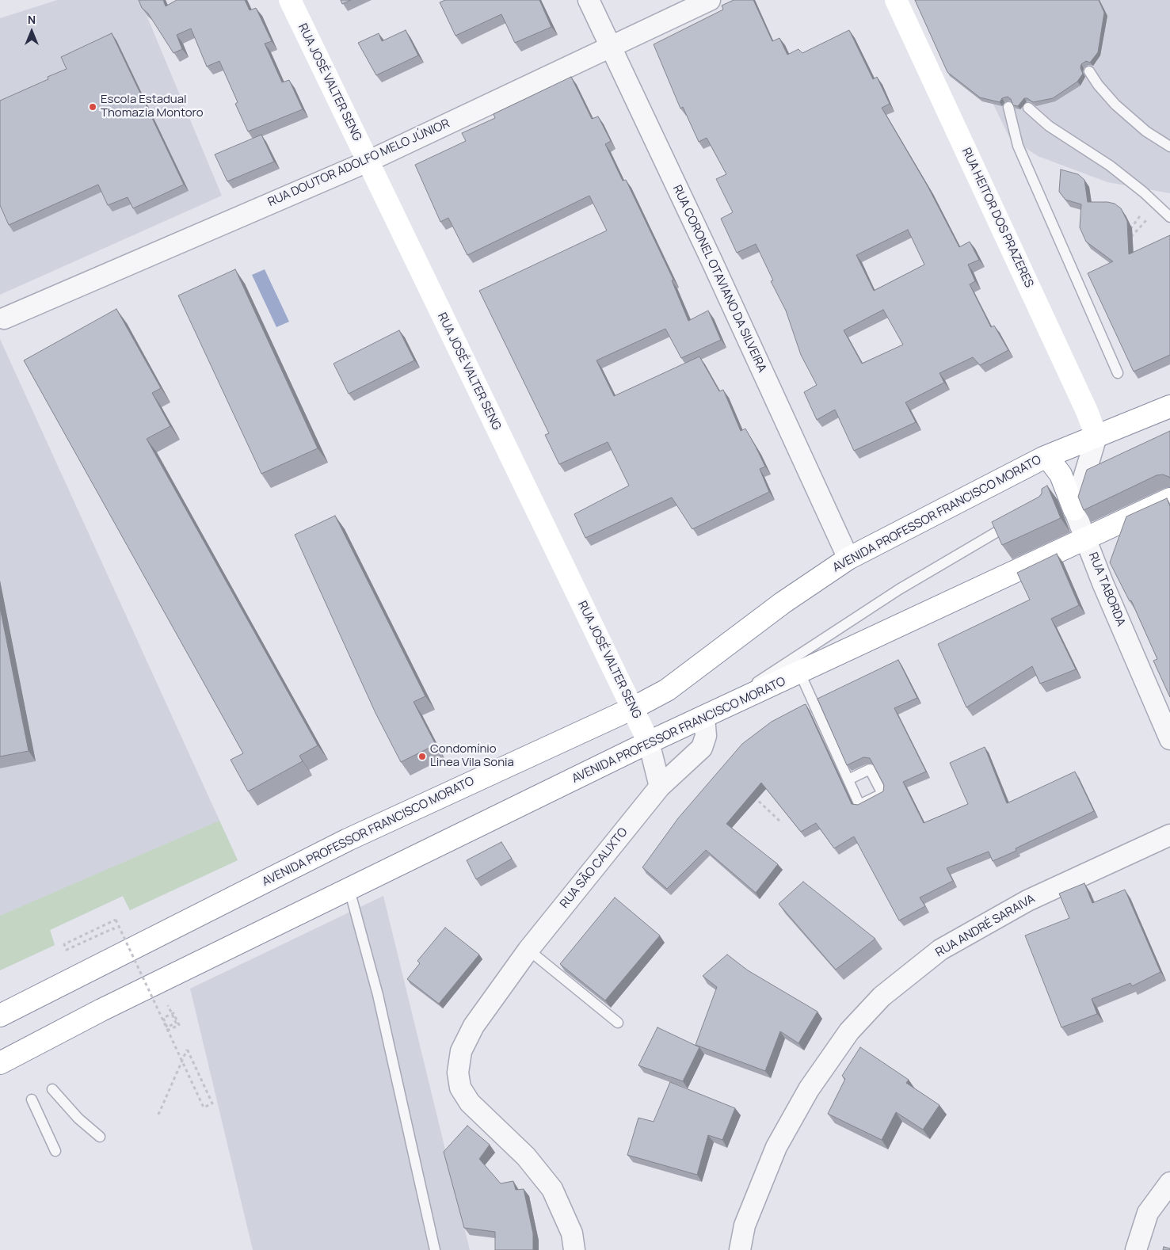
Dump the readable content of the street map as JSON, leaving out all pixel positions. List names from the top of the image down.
{
  "streets": {
    "main road": ["RUA JOSÉ VALTER SENG", "RUA HEITOR DOS PRAZERES", "AVENIDA PROFESSOR FRANCISCO MORATO"],
    "street": [
      "RUA DOUTOR ADOLFO MELO JÚNIOR",
      "RUA CORONEL OTAVIANO DA SILVEIRA",
      "RUA TABORDA",
      "RUA SÃO CALIXTO",
      "RUA ANDRÉ SARAIVA"
    ]
  },
  "crossings": [
    ["RUA JOSÉ VALTER SENG", "RUA DOUTOR ADOLFO MELO JÚNIOR"],
    ["RUA JOSÉ VALTER SENG", "AVENIDA PROFESSOR FRANCISCO MORATO"],
    ["RUA DOUTOR ADOLFO MELO JÚNIOR", "RUA CORONEL OTAVIANO DA SILVEIRA"],
    ["RUA HEITOR DOS PRAZERES", "AVENIDA PROFESSOR FRANCISCO MORATO"],
    ["RUA CORONEL OTAVIANO DA SILVEIRA", "AVENIDA PROFESSOR FRANCISCO MORATO"],
    ["AVENIDA PROFESSOR FRANCISCO MORATO", "RUA TABORDA"],
    ["AVENIDA PROFESSOR FRANCISCO MORATO", "RUA SÃO CALIXTO"]
  ],
  "places": ["Escola Estadual Thomazia Montoro", "Condomínio Linea Vila Sonia"],
  "north": "top"
}
